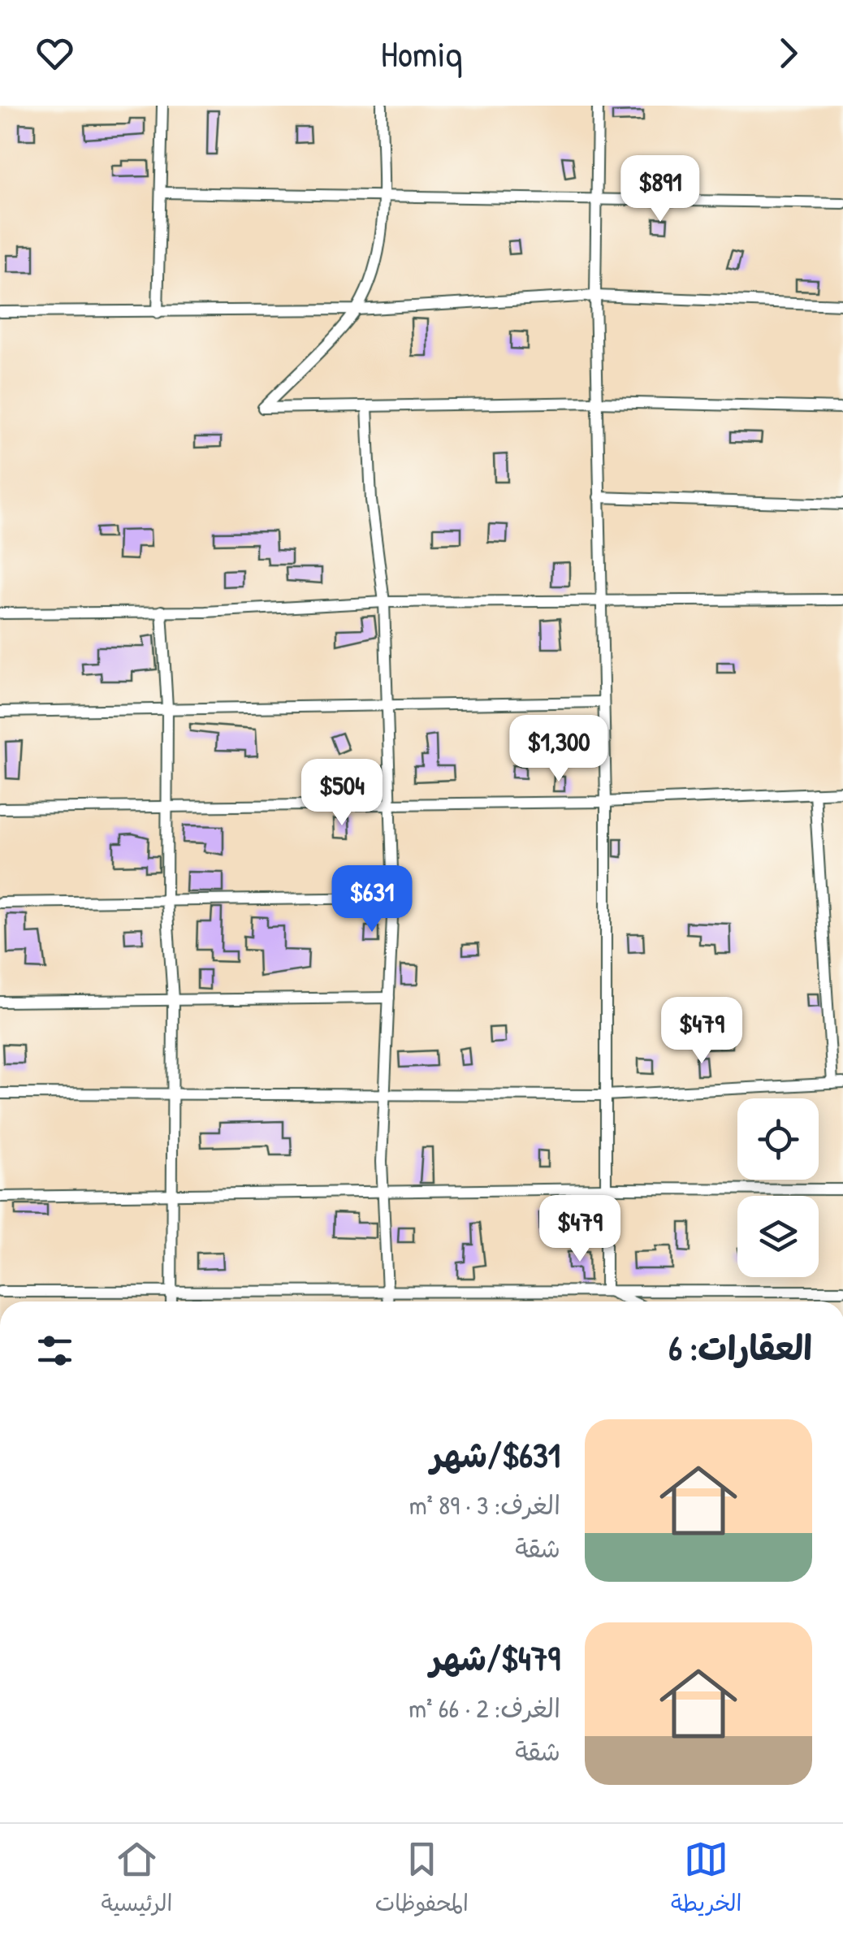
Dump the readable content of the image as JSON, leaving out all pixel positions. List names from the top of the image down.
{
  "page": {
    "header": "Homiq",
    "price": [
      "$891",
      "$1,300",
      "$504",
      "$631",
      "$479",
      "$479"
    ],
    "heading": "العقارات: 6",
    "list": [
      {
        "name": "$631/شهر",
        "note": "الغرف: 3 · 89 m² · شقة"
      },
      {
        "name": "$479/شهر",
        "note": "الغرف: 2 · 66 m² · شقة"
      }
    ],
    "tabs": ["الخريطة", "المحفوظات", "الرئيسية"]
  }
}
